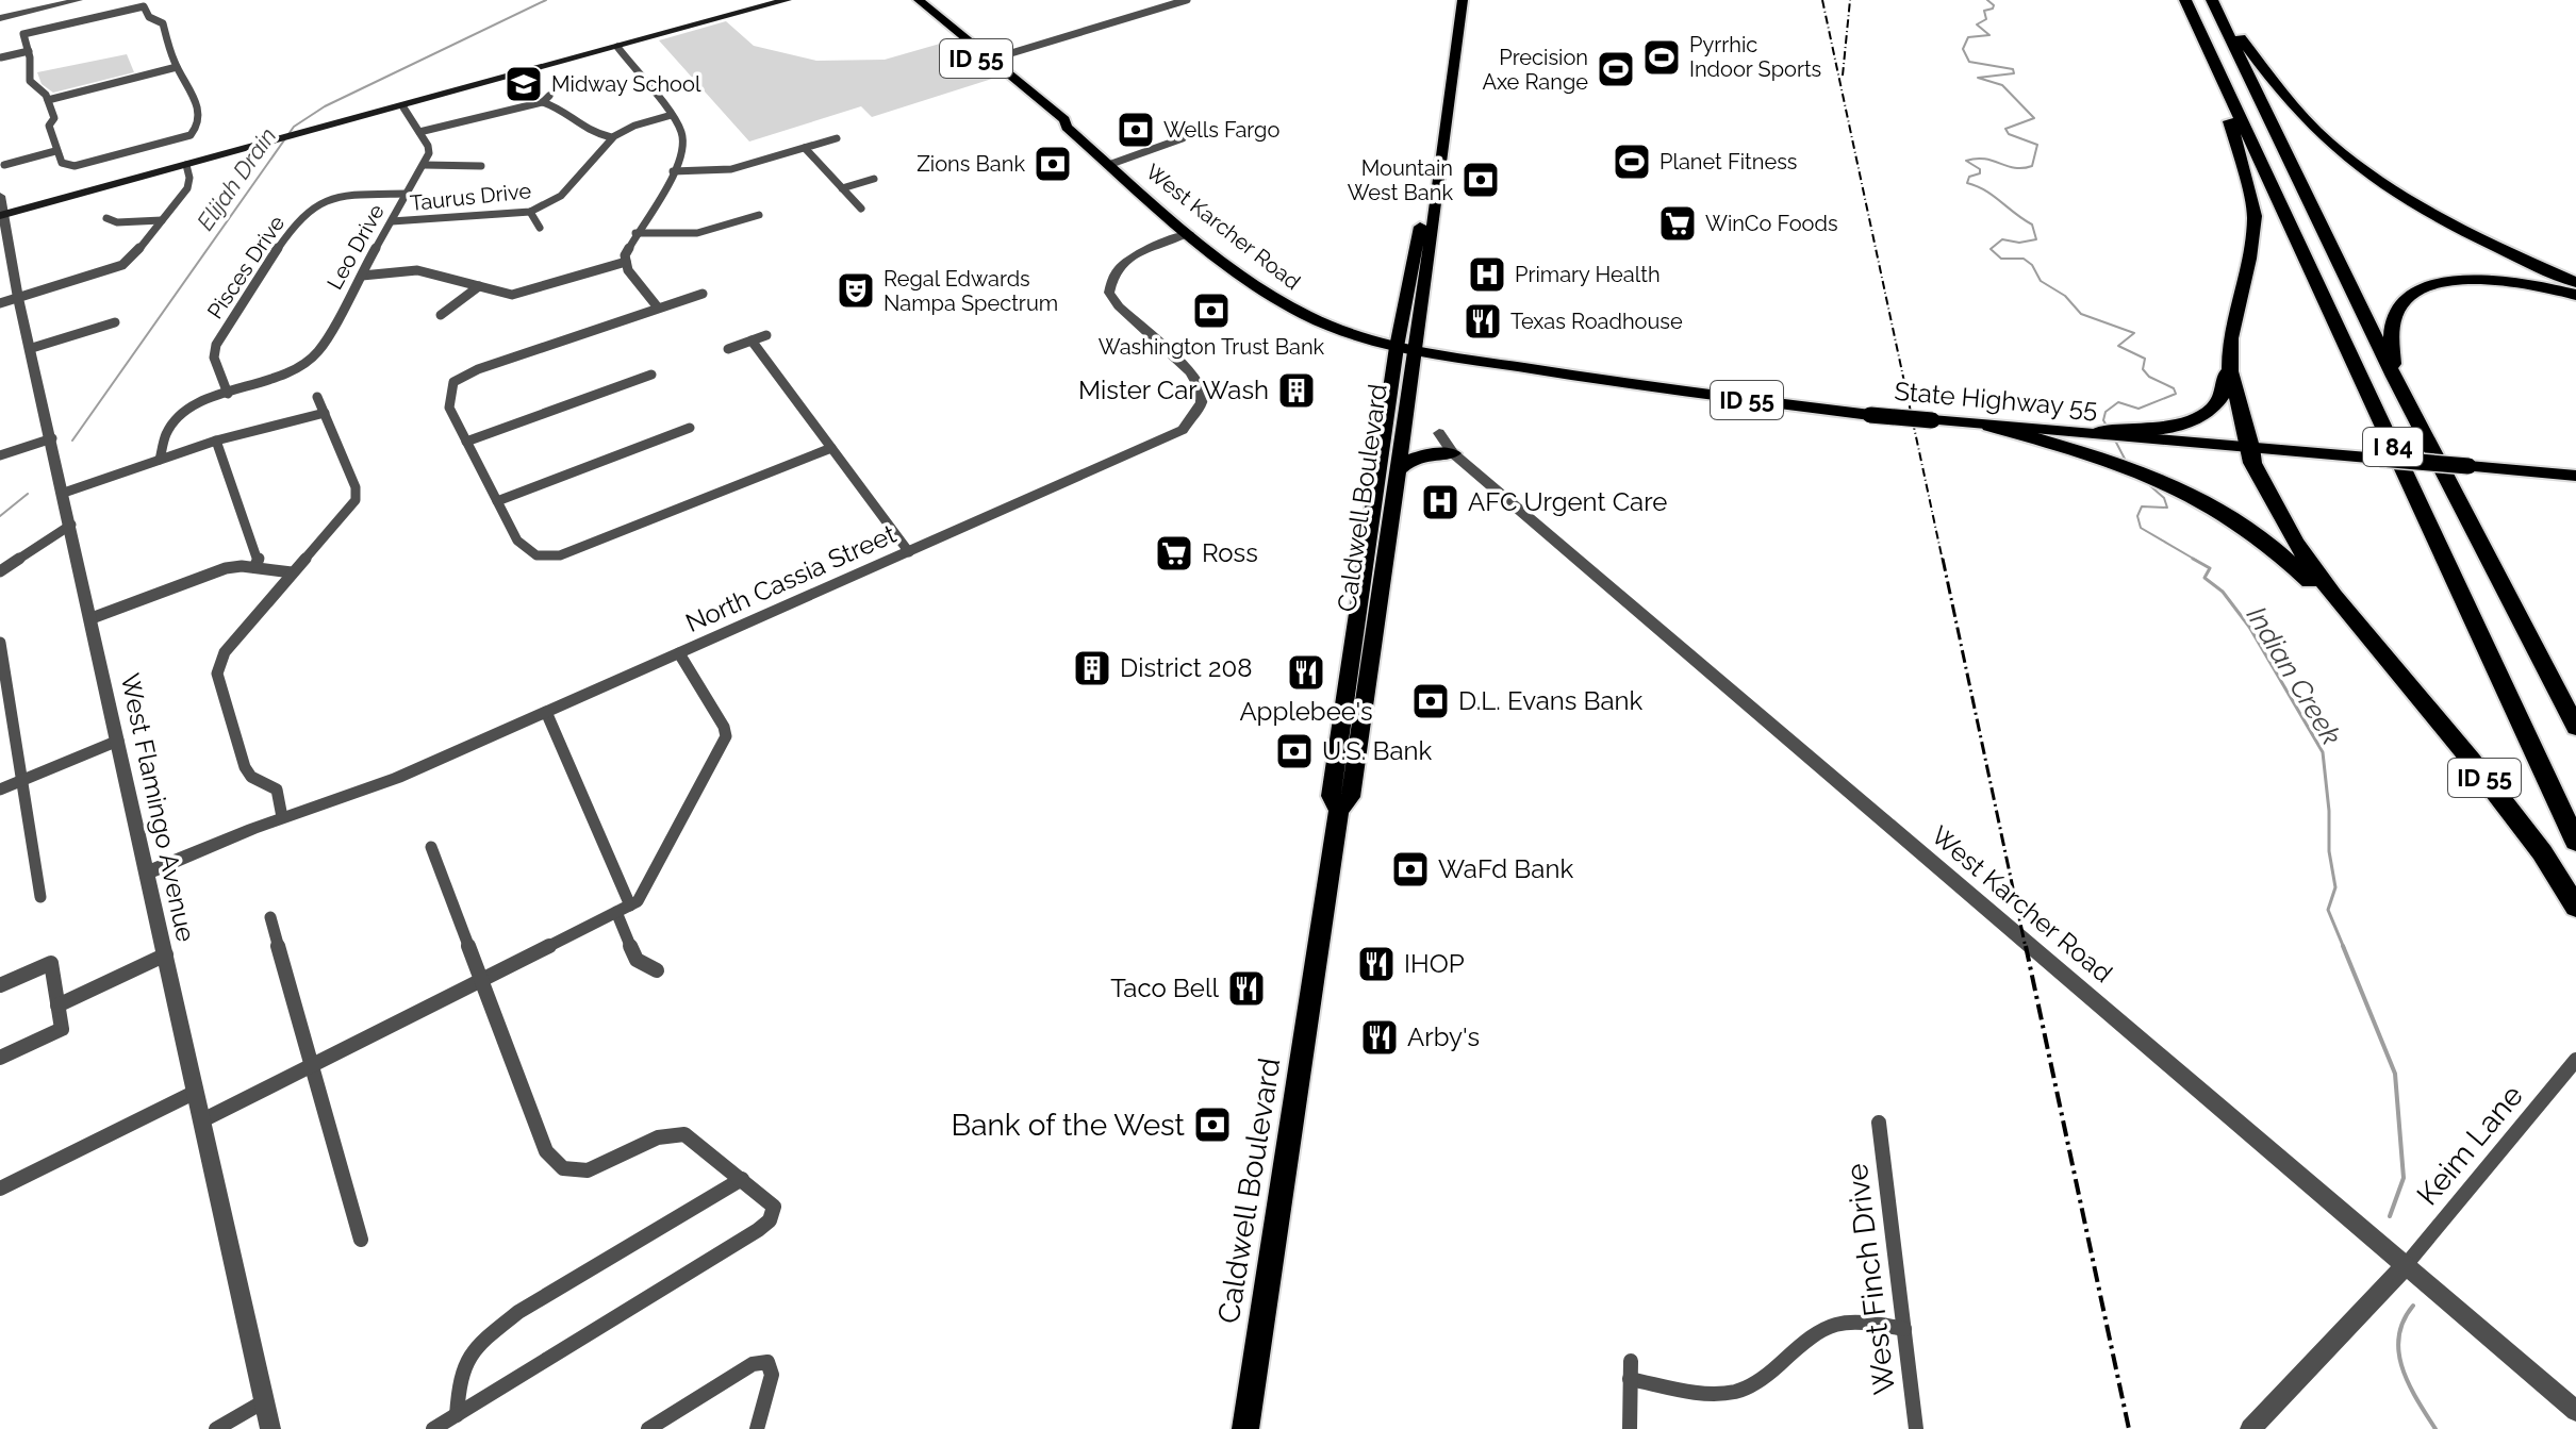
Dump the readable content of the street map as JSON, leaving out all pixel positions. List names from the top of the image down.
{
  "streets": {
    "highway": ["ID 55", "I 84"],
    "main road": ["West Karcher Road", "State Highway 55", "Caldwell Boulevard"],
    "street": [
      "Taurus Drive",
      "Leo Drive",
      "Pisces Drive",
      "North Cassia Street",
      "West Flamingo Avenue",
      "Keim Lane",
      "West Finch Drive"
    ]
  },
  "crossings": [
    ["ID 55", "State Highway 55"],
    ["Taurus Drive", "Leo Drive"],
    ["West Karcher Road", "State Highway 55"],
    ["West Karcher Road", "Caldwell Boulevard"],
    ["West Karcher Road", "North Cassia Street"],
    ["West Karcher Road", "Keim Lane"],
    ["Leo Drive", "Pisces Drive"],
    ["State Highway 55", "Caldwell Boulevard"],
    ["North Cassia Street", "West Flamingo Avenue"]
  ],
  "water": ["Elijah Drain", "Indian Creek"],
  "places": {
    "sports": ["Pyrrhic Indoor Sports", "Precision Axe Range", "Planet Fitness"],
    "school or university": ["Midway School"],
    "bank": [
      "Wells Fargo",
      "Zions Bank",
      "Mountain West Bank",
      "Washington Trust Bank",
      "D.L. Evans Bank",
      "U.S. Bank",
      "WaFd Bank",
      "Bank of the West"
    ],
    "supermarket": ["WinCo Foods", "Ross"],
    "hospital": ["Primary Health", "AFC Urgent Care"],
    "theatre": ["Regal Edwards Nampa Spectrum"],
    "restaurant": [
      "Texas Roadhouse",
      "Applebee's",
      "IHOP",
      "Taco Bell",
      "Arby's"
    ],
    "building": ["Mister Car Wash", "District 208"]
  }
}
